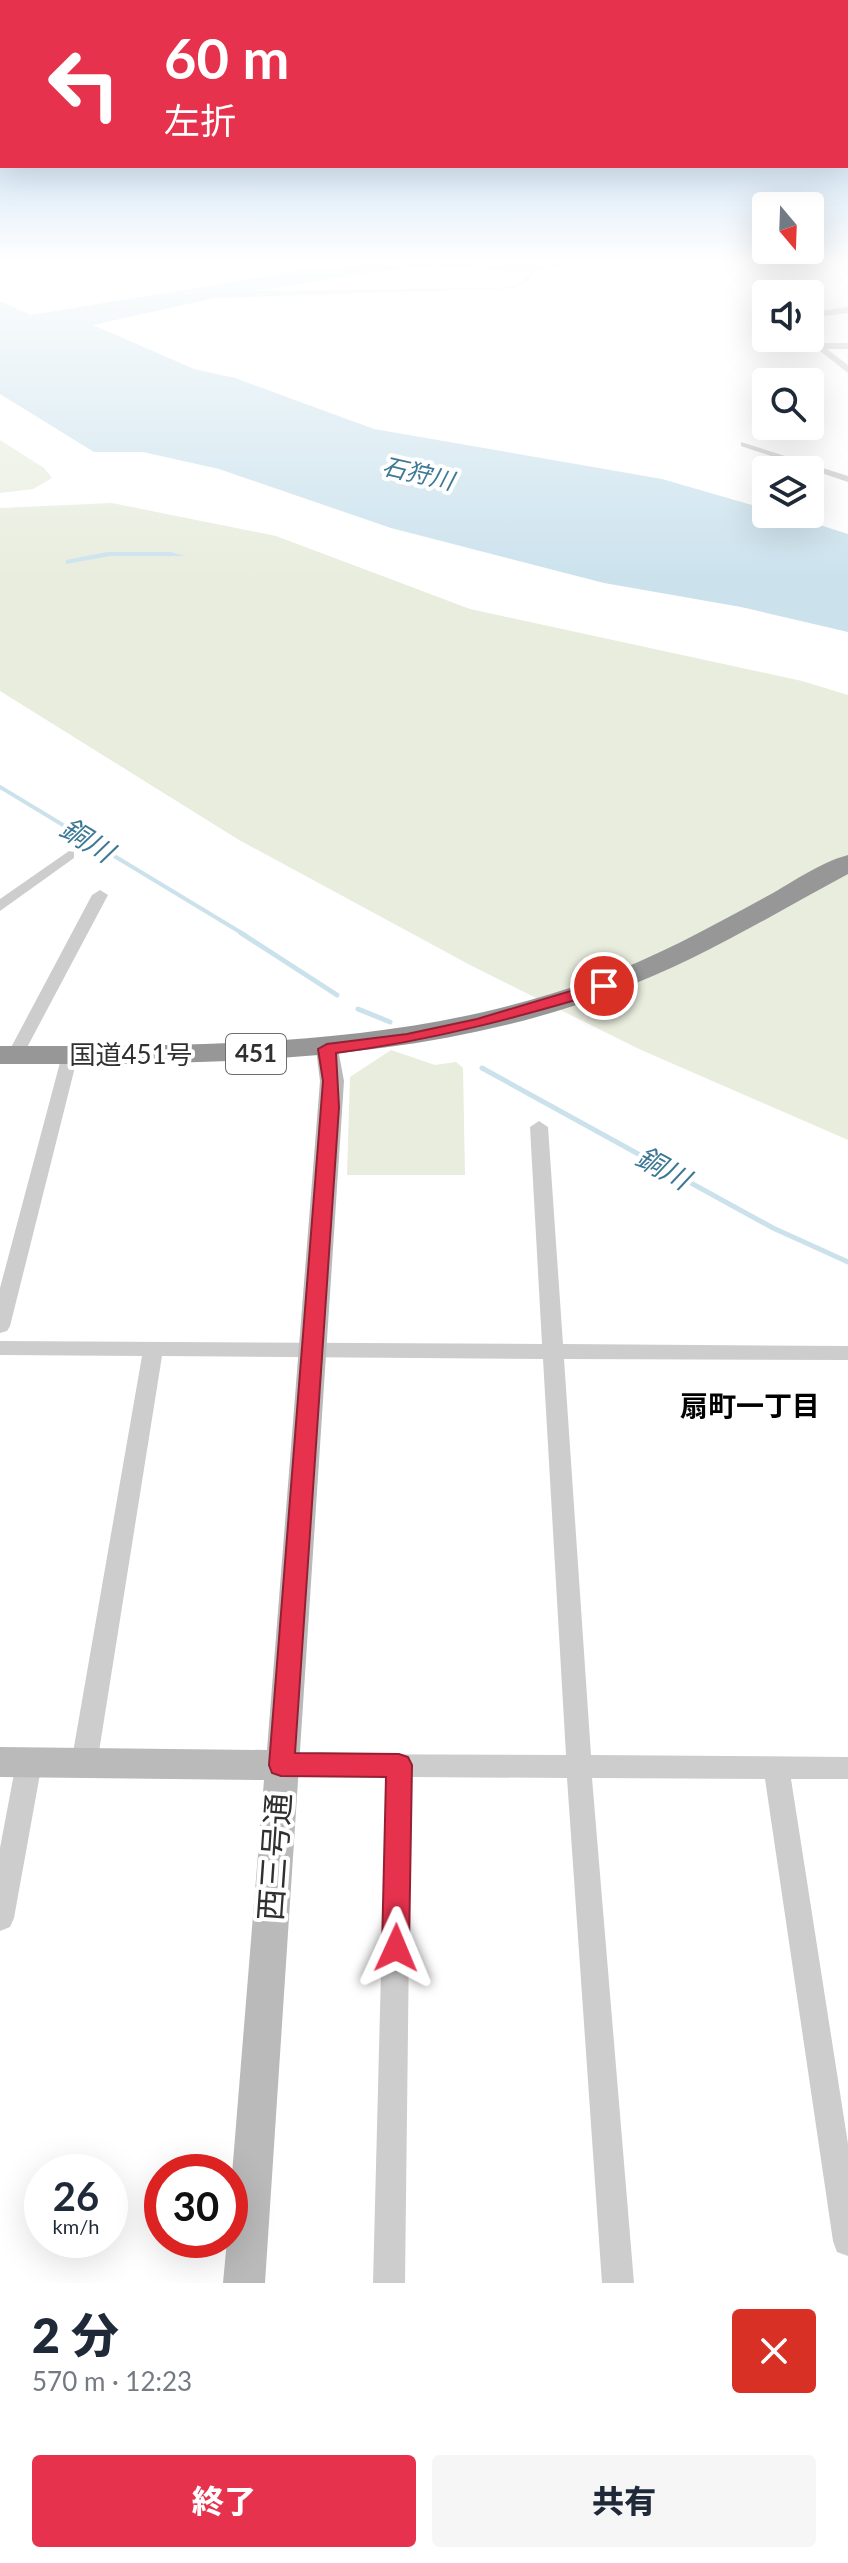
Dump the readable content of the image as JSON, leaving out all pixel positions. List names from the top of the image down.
{
  "streets": {
    "highway": ["451", "国道451号"],
    "street": ["西三号通"]
  },
  "crossings": [
    ["国道451号", "西三号通"]
  ],
  "districts": ["扇町一丁目"],
  "water": ["石狩川", "銅川"],
  "north": "bottom",
  "page": {
    "turn": ["60 m", "左折"],
    "speed": "26 km/h",
    "limit": "30",
    "heading": ["2 分", "570 m · 12:23"],
    "buttons": ["終了", "共有"]
  }
}
